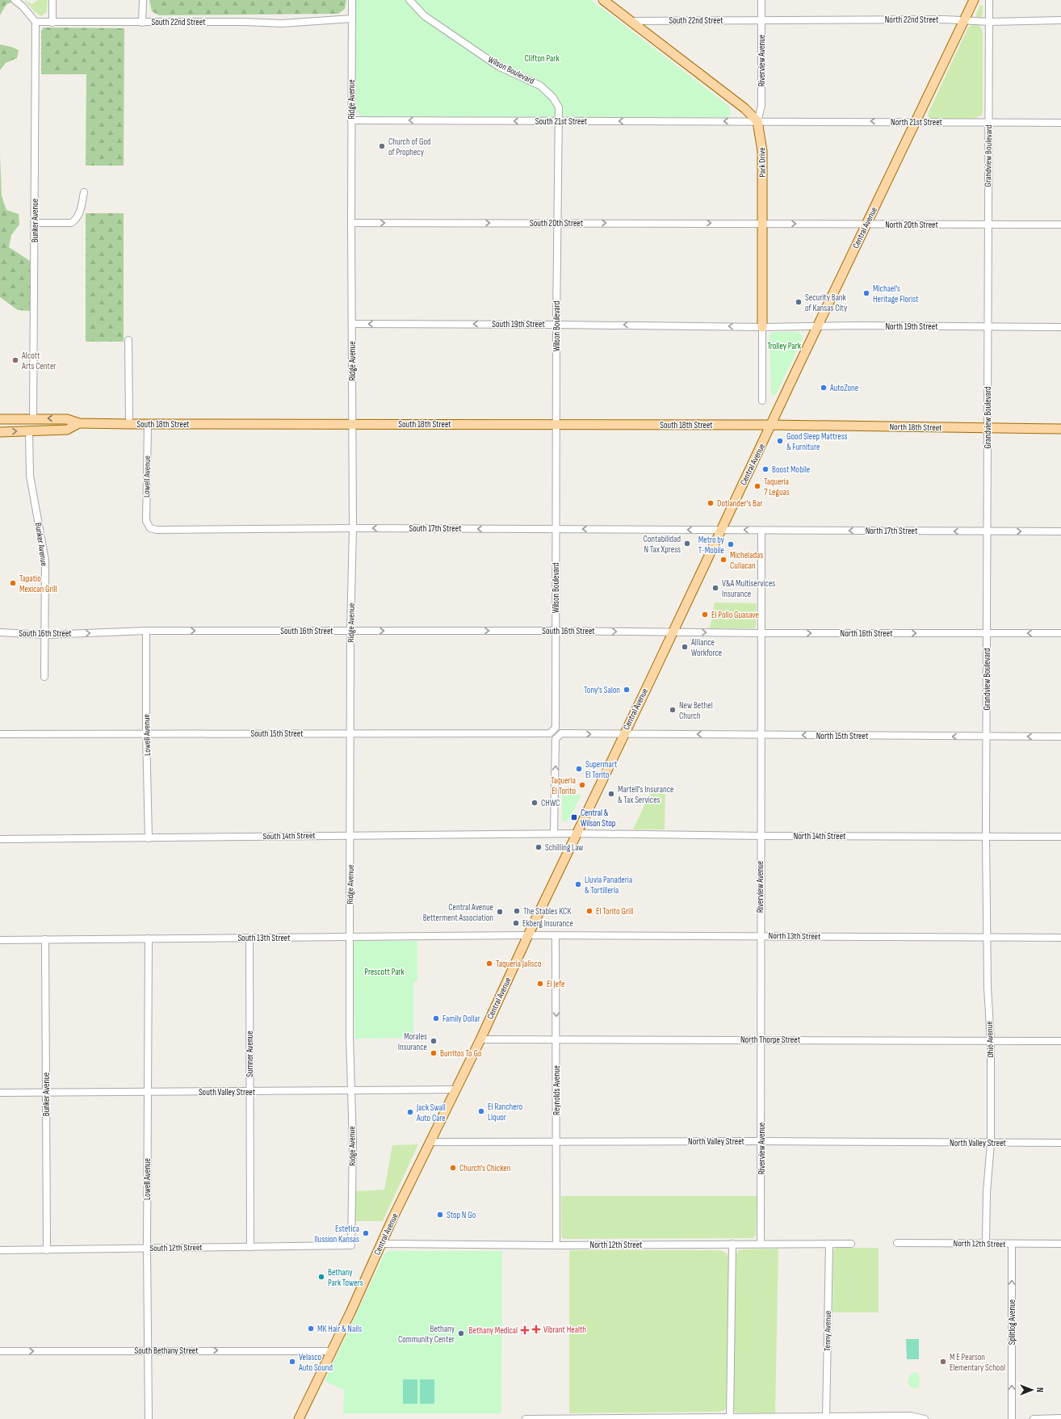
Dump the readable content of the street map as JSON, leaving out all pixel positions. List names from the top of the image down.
{
  "streets": {
    "main road": [
      "Park Drive",
      "Central Avenue",
      "South 18th Street",
      "North 18th Street"
    ],
    "street": [
      "North 22nd Street",
      "South 22nd Street",
      "Riverview Avenue",
      "Wilson Boulevard",
      "Ridge Avenue",
      "South 21st Street",
      "North 21st Street",
      "Grandview Boulevard",
      "Bunker Avenue",
      "South 20th Street",
      "North 20th Street",
      "South 19th Street",
      "North 19th Street",
      "Lowell Avenue",
      "South 17th Street",
      "North 17th Street",
      "South 16th Street",
      "North 16th Street",
      "South 15th Street",
      "North 15th Street",
      "South 14th Street",
      "North 14th Street",
      "North 13th Street",
      "South 13th Street",
      "North Thorpe Street",
      "Ohio Avenue",
      "Sumner Avenue",
      "Reynolds Avenue",
      "South Valley Street",
      "North Valley Street",
      "North 12th Street",
      "South 12th Street",
      "Splitlog Avenue",
      "Tenny Avenue",
      "South Bethany Street"
    ]
  },
  "crossings": [
    ["North 22nd Street", "South 22nd Street"],
    ["North 22nd Street", "Riverview Avenue"],
    ["North 22nd Street", "Grandview Boulevard"],
    ["North 22nd Street", "Central Avenue"],
    ["South 22nd Street", "Riverview Avenue"],
    ["South 22nd Street", "Ridge Avenue"],
    ["South 22nd Street", "Bunker Avenue"],
    ["Riverview Avenue", "South 21st Street"],
    ["Riverview Avenue", "Park Drive"],
    ["Riverview Avenue", "North 17th Street"],
    ["Riverview Avenue", "North 16th Street"],
    ["Riverview Avenue", "North 15th Street"],
    ["Riverview Avenue", "North 14th Street"],
    ["Riverview Avenue", "North 13th Street"],
    ["Riverview Avenue", "North Thorpe Street"],
    ["Riverview Avenue", "North Valley Street"],
    ["Riverview Avenue", "North 12th Street"],
    ["Wilson Boulevard", "South 21st Street"],
    ["Wilson Boulevard", "South 20th Street"],
    ["Wilson Boulevard", "South 19th Street"],
    ["Wilson Boulevard", "South 18th Street"],
    ["Wilson Boulevard", "South 17th Street"],
    ["Wilson Boulevard", "South 16th Street"],
    ["Wilson Boulevard", "South 15th Street"],
    ["Ridge Avenue", "South 21st Street"],
    ["Ridge Avenue", "South 20th Street"],
    ["Ridge Avenue", "South 19th Street"],
    ["Ridge Avenue", "South 18th Street"],
    ["Ridge Avenue", "South 17th Street"],
    ["Ridge Avenue", "South 16th Street"],
    ["Ridge Avenue", "South 15th Street"],
    ["Ridge Avenue", "South 14th Street"],
    ["Ridge Avenue", "South 13th Street"],
    ["Ridge Avenue", "South Valley Street"],
    ["Ridge Avenue", "South 12th Street"],
    ["South 21st Street", "North 21st Street"],
    ["South 21st Street", "Park Drive"],
    ["North 21st Street", "Grandview Boulevard"],
    ["North 21st Street", "Central Avenue"],
    ["Grandview Boulevard", "North 20th Street"],
    ["Grandview Boulevard", "North 19th Street"],
    ["Grandview Boulevard", "North 18th Street"],
    ["Grandview Boulevard", "North 17th Street"],
    ["Grandview Boulevard", "North 16th Street"],
    ["Grandview Boulevard", "North 15th Street"],
    ["Grandview Boulevard", "North 14th Street"],
    ["Grandview Boulevard", "Ohio Avenue"],
    ["Park Drive", "South 20th Street"],
    ["Park Drive", "North 20th Street"],
    ["Park Drive", "South 19th Street"],
    ["Park Drive", "North 19th Street"],
    ["Bunker Avenue", "South 18th Street"],
    ["Bunker Avenue", "South 16th Street"],
    ["Bunker Avenue", "South 13th Street"],
    ["Bunker Avenue", "South Valley Street"],
    ["Bunker Avenue", "South 12th Street"],
    ["South 20th Street", "North 20th Street"],
    ["North 20th Street", "Central Avenue"],
    ["Central Avenue", "North 19th Street"],
    ["Central Avenue", "South 18th Street"],
    ["Central Avenue", "North 18th Street"],
    ["Central Avenue", "South 17th Street"],
    ["Central Avenue", "North 17th Street"],
    ["Central Avenue", "South 16th Street"],
    ["Central Avenue", "North 16th Street"],
    ["Central Avenue", "North 15th Street"],
    ["Central Avenue", "South 14th Street"],
    ["Central Avenue", "North 14th Street"],
    ["Central Avenue", "North 13th Street"],
    ["Central Avenue", "South 13th Street"],
    ["Central Avenue", "North Thorpe Street"],
    ["Central Avenue", "South Valley Street"],
    ["Central Avenue", "North Valley Street"],
    ["Central Avenue", "North 12th Street"],
    ["Central Avenue", "South Bethany Street"],
    ["South 19th Street", "North 19th Street"],
    ["South 18th Street", "North 18th Street"],
    ["South 18th Street", "Lowell Avenue"],
    ["Lowell Avenue", "South 17th Street"],
    ["Lowell Avenue", "South 16th Street"],
    ["Lowell Avenue", "South 15th Street"],
    ["Lowell Avenue", "South 14th Street"],
    ["Lowell Avenue", "South 13th Street"],
    ["Lowell Avenue", "South Valley Street"],
    ["Lowell Avenue", "South 12th Street"],
    ["Lowell Avenue", "South Bethany Street"],
    ["South 17th Street", "North 17th Street"],
    ["South 16th Street", "North 16th Street"],
    ["South 14th Street", "North 14th Street"],
    ["North 14th Street", "Ohio Avenue"],
    ["North 13th Street", "South 13th Street"],
    ["North 13th Street", "Ohio Avenue"],
    ["North 13th Street", "Reynolds Avenue"],
    ["South 13th Street", "Sumner Avenue"],
    ["North Thorpe Street", "Ohio Avenue"],
    ["North Thorpe Street", "Reynolds Avenue"],
    ["Ohio Avenue", "North Valley Street"],
    ["Ohio Avenue", "North 12th Street"],
    ["Sumner Avenue", "South Valley Street"],
    ["Sumner Avenue", "South 12th Street"],
    ["Reynolds Avenue", "North Valley Street"],
    ["Reynolds Avenue", "North 12th Street"],
    ["North 12th Street", "Splitlog Avenue"],
    ["North 12th Street", "Tenny Avenue"]
  ],
  "one_way": [
    "South 21st Street",
    "North 21st Street",
    "South 20th Street",
    "North 20th Street",
    "South 19th Street",
    "South 17th Street",
    "South 16th Street",
    "North 15th Street",
    "Splitlog Avenue",
    "South Bethany Street"
  ],
  "parks": ["Clifton Park", "Trolley Park", "Prescott Park"],
  "places": {
    "other": [
      "Church of God of Prophecy",
      "Michael's Heritage Florist",
      "Security Bank of Kansas City",
      "Alcott Arts Center",
      "AutoZone",
      "Good Sleep Mattress & Furniture",
      "Boost Mobile",
      "Taqueria 7 Leguas",
      "Dotlander's Bar",
      "Contabilidad N Tax Xpress",
      "Metro by T-Mobile",
      "Micheladas Culiacan",
      "Tapatio Mexican Grill",
      "V&A Multiservices Insurance",
      "El Pollo Guasave",
      "Alliance Workforce",
      "Tony's Salon",
      "New Bethel Church",
      "Supermart El Torito",
      "Taqueria El Torito",
      "Martell's Insurance & Tax Services",
      "CHWC",
      "Schilling Law",
      "Lluvia Panaderia & Tortilleria",
      "The Stables KCK",
      "El Torito Grill",
      "Central Avenue Betterment Association",
      "Ekberg Insurance",
      "Taqueria Jalisco",
      "El Jefe",
      "Family Dollar",
      "Morales Insurance",
      "Burritos To Go",
      "El Ranchero Liquor",
      "Jack Swall Auto Care",
      "Church's Chicken",
      "Stop N Go",
      "Estetica Ilussion Kansas",
      "Bethany Park Towers",
      "MK Hair & Nails",
      "Bethany Community Center",
      "Velasco Auto Sound",
      "M E Pearson Elementary School"
    ],
    "transit": ["Central & Wilson Stop"],
    "health": ["Vibrant Health", "Bethany Medical"]
  },
  "north": "right"
}
